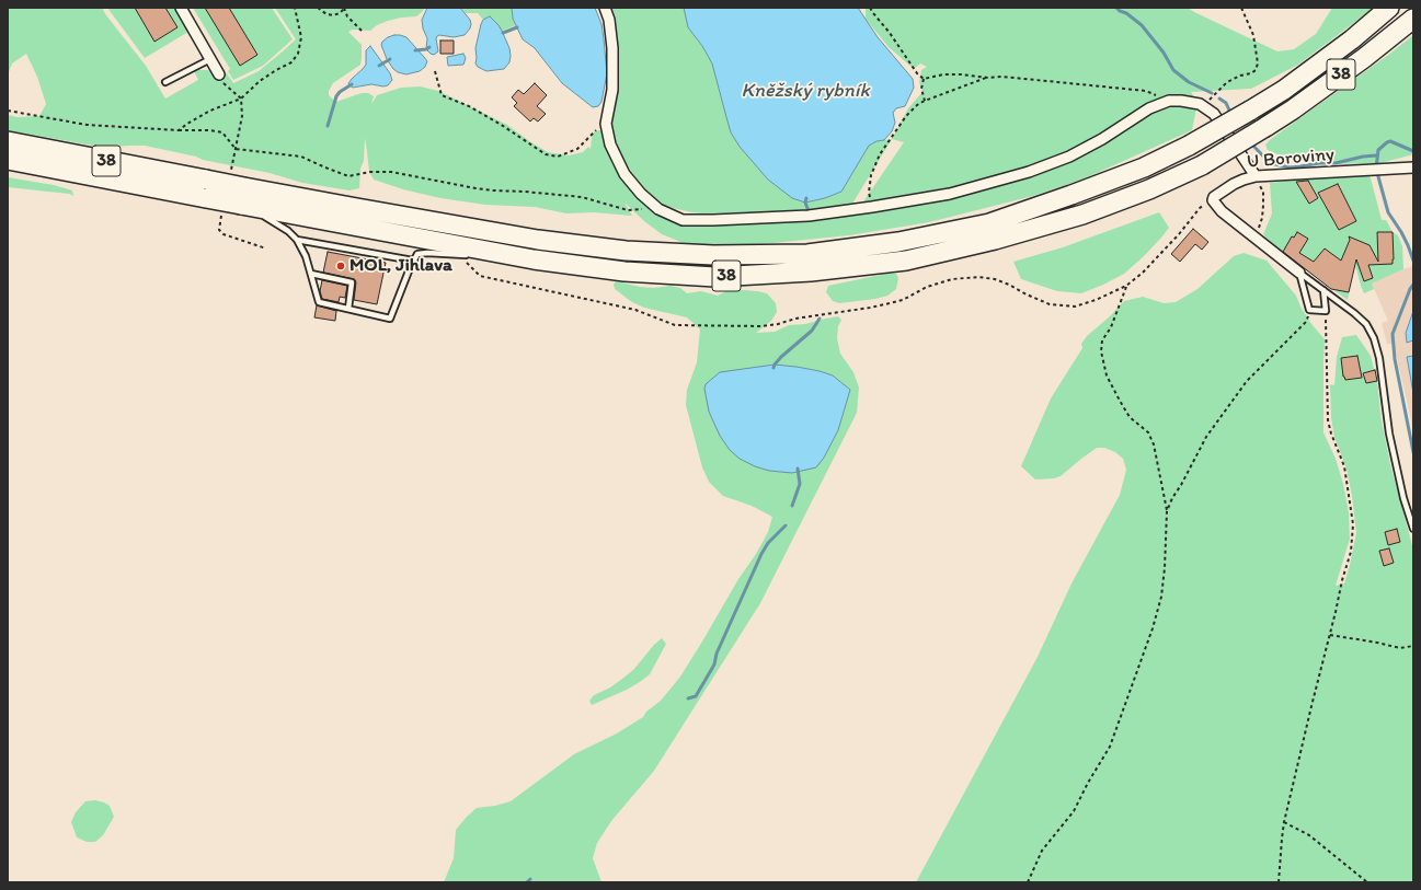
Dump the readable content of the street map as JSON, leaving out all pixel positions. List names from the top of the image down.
{
  "streets": {
    "highway": ["38"],
    "street": ["U Boroviny"]
  },
  "water": ["Kněžský rybník"],
  "places": ["MOL, Jihlava"]
}
